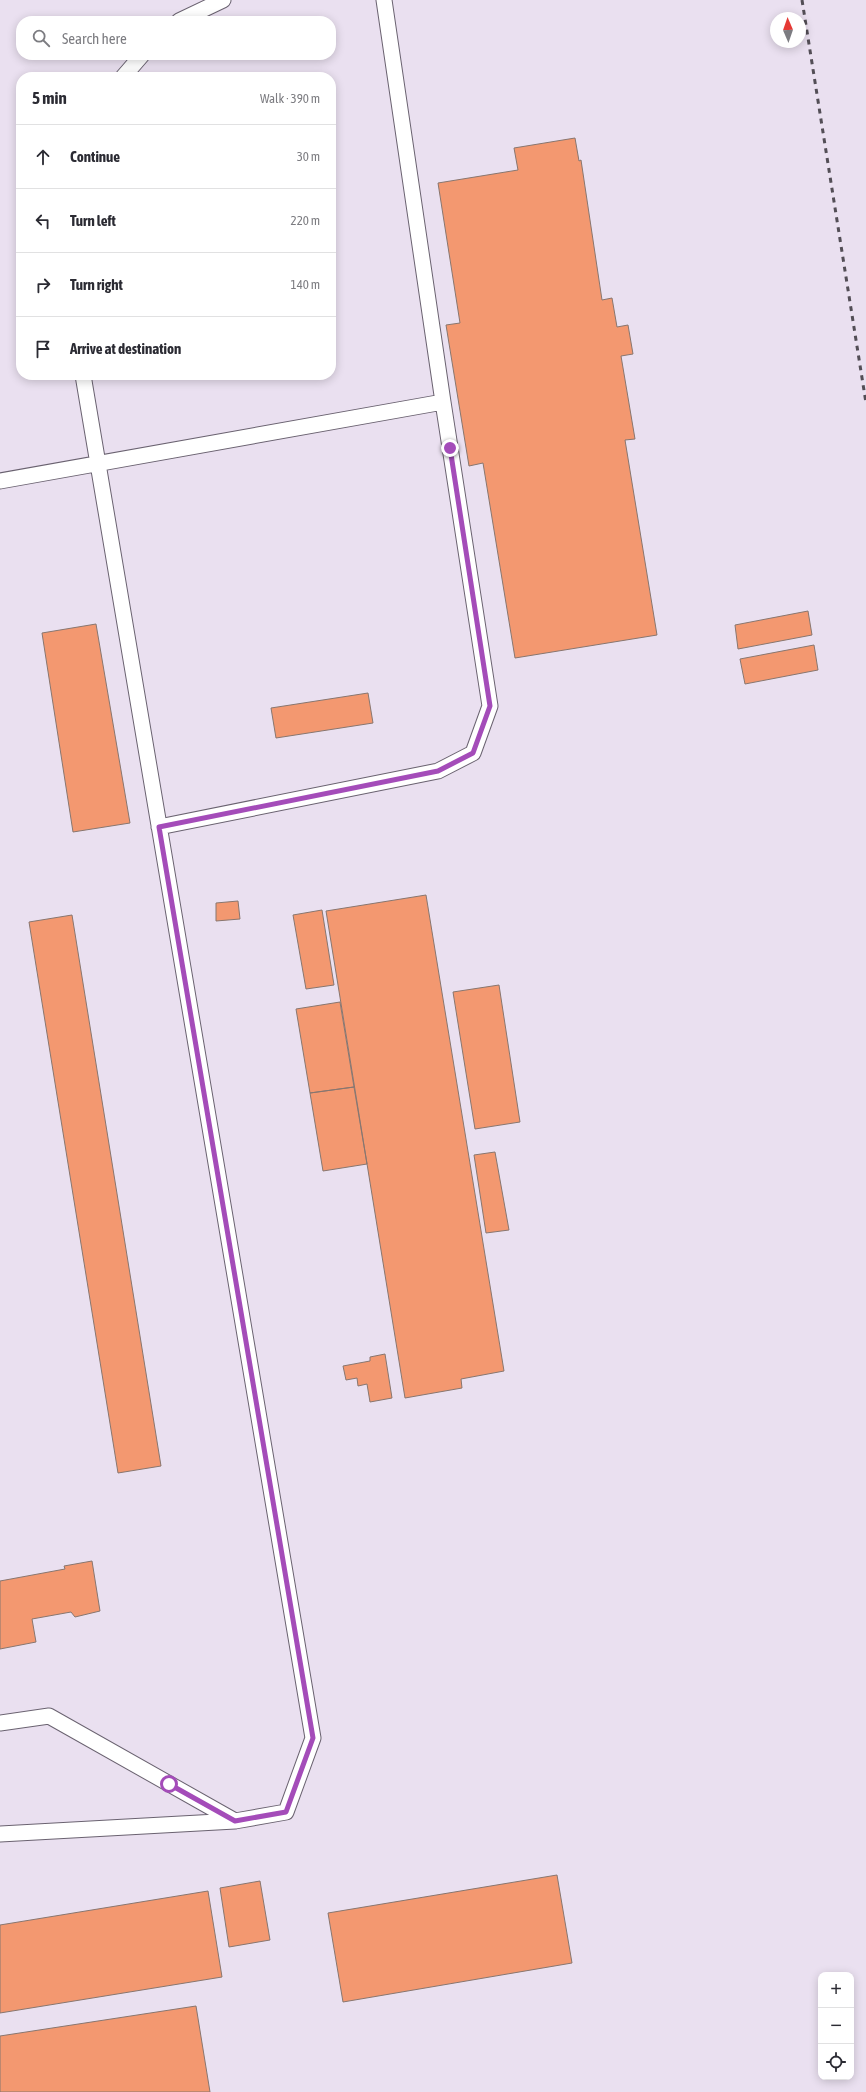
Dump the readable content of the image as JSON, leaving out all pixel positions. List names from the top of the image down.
{
  "north": "top",
  "page": {
    "search": "Search here",
    "heading": ["5 min", "Walk · 390 m"],
    "list": [
      ["Continue", "30 m"],
      ["Turn left", "220 m"],
      ["Turn right", "140 m"],
      "Arrive at destination"
    ],
    "map_buttons": ["+", "−"]
  }
}
